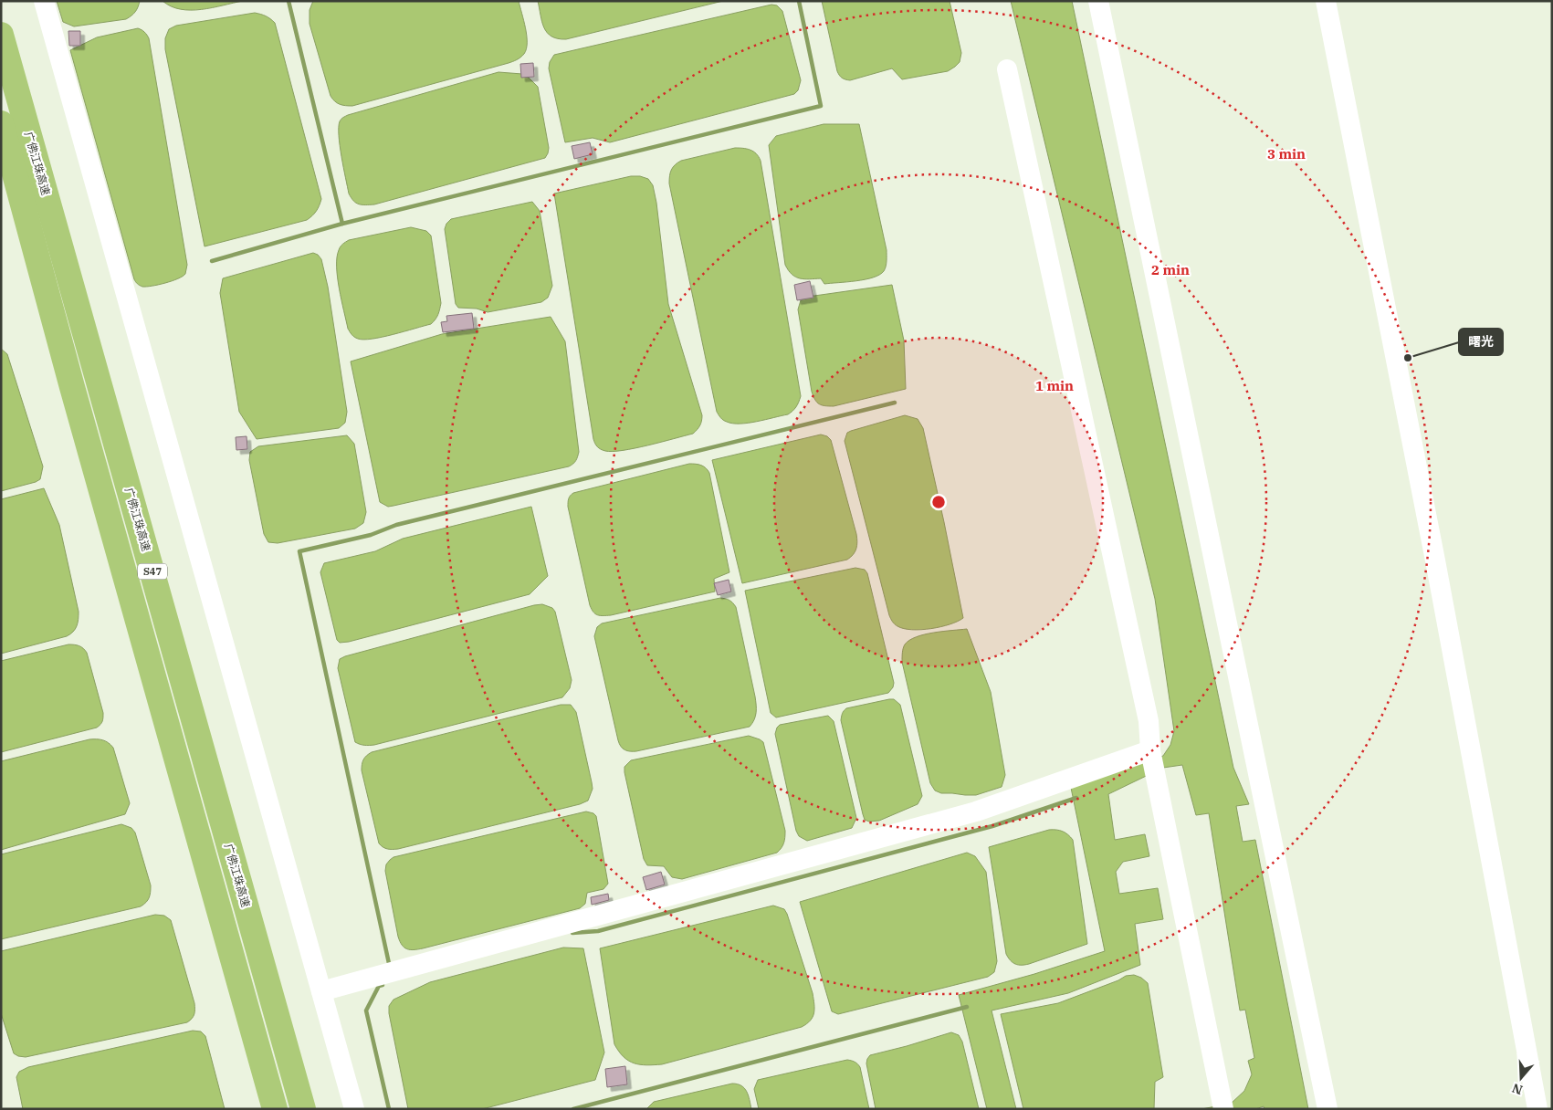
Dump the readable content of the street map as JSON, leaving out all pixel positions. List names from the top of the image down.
{
  "streets": {
    "highway": ["广佛江珠高速", "S47"]
  },
  "places": ["曙光"],
  "north": "bottom",
  "rings": ["3 min", "2 min", "1 min"]
}
